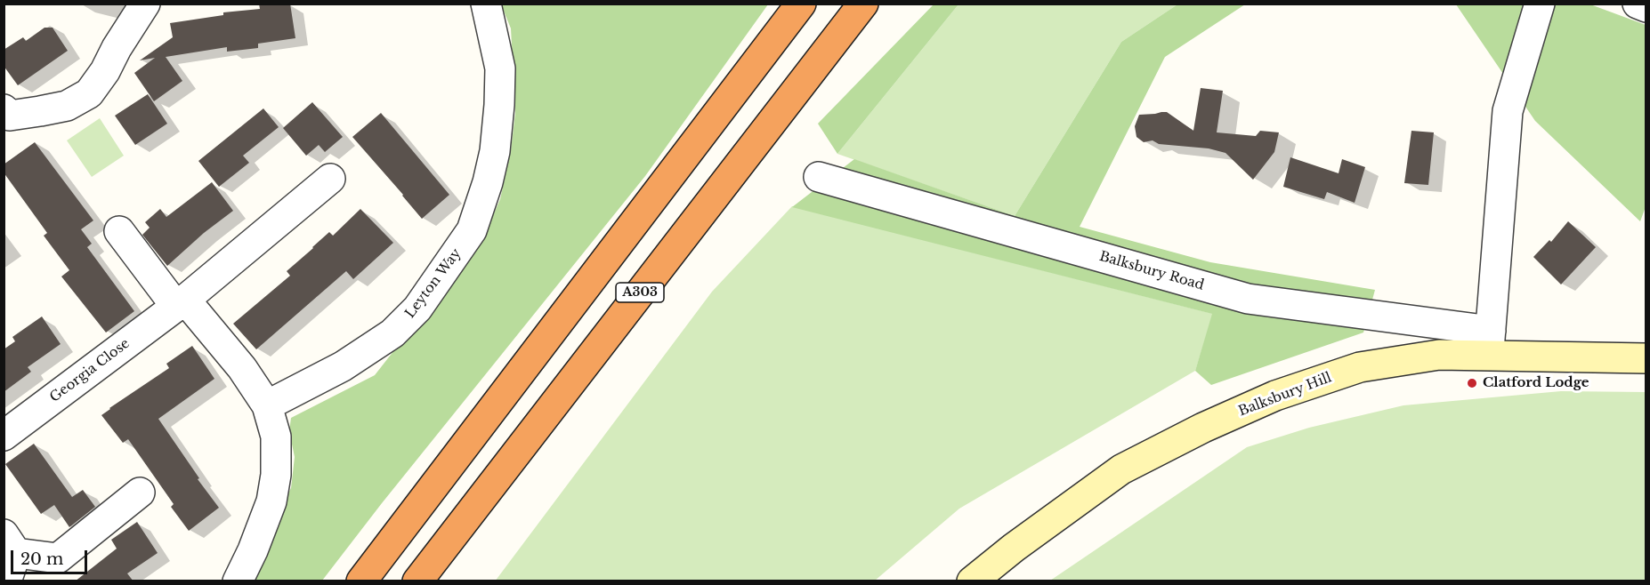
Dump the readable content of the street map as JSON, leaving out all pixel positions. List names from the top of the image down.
{
  "streets": {
    "highway": ["A303"],
    "street": [
      "Balksbury Road",
      "Leyton Way",
      "Georgia Close",
      "Balksbury Hill"
    ]
  },
  "crossings": [
    ["Balksbury Road", "Balksbury Hill"]
  ],
  "places": ["Clatford Lodge"],
  "scale_bar": "20 m"
}
